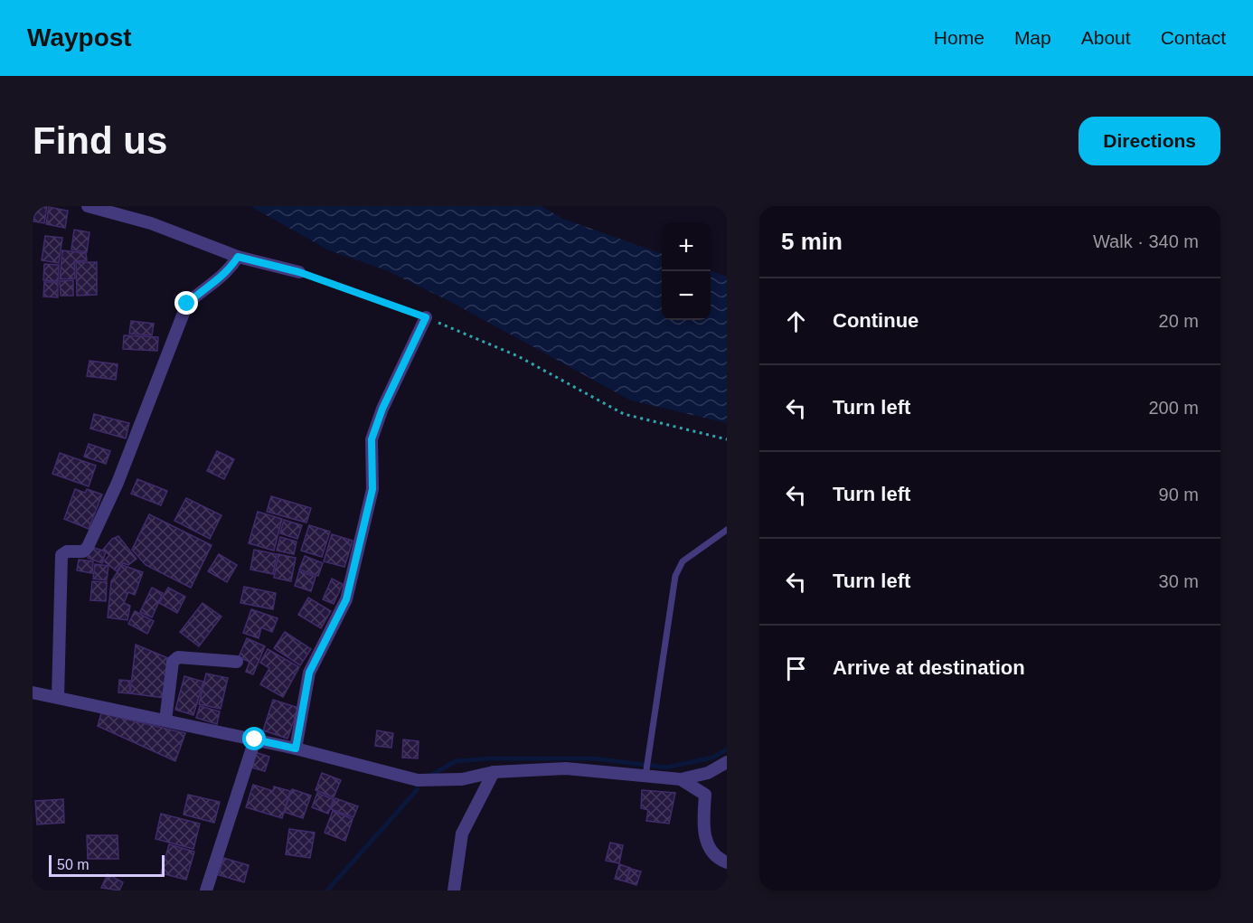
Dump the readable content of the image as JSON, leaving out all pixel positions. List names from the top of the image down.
{
  "scale_bar": "50 m",
  "page": {
    "header": "Waypost",
    "nav": [
      "Home",
      "Map",
      "About",
      "Contact"
    ],
    "buttons": "Directions",
    "title": "Find us",
    "heading": ["5 min", "Walk · 340 m"],
    "map_buttons": ["+", "−"],
    "list": [
      ["Continue", "20 m"],
      ["Turn left", "200 m"],
      ["Turn left", "90 m"],
      ["Turn left", "30 m"],
      "Arrive at destination"
    ],
    "scale": "50 m"
  }
}
